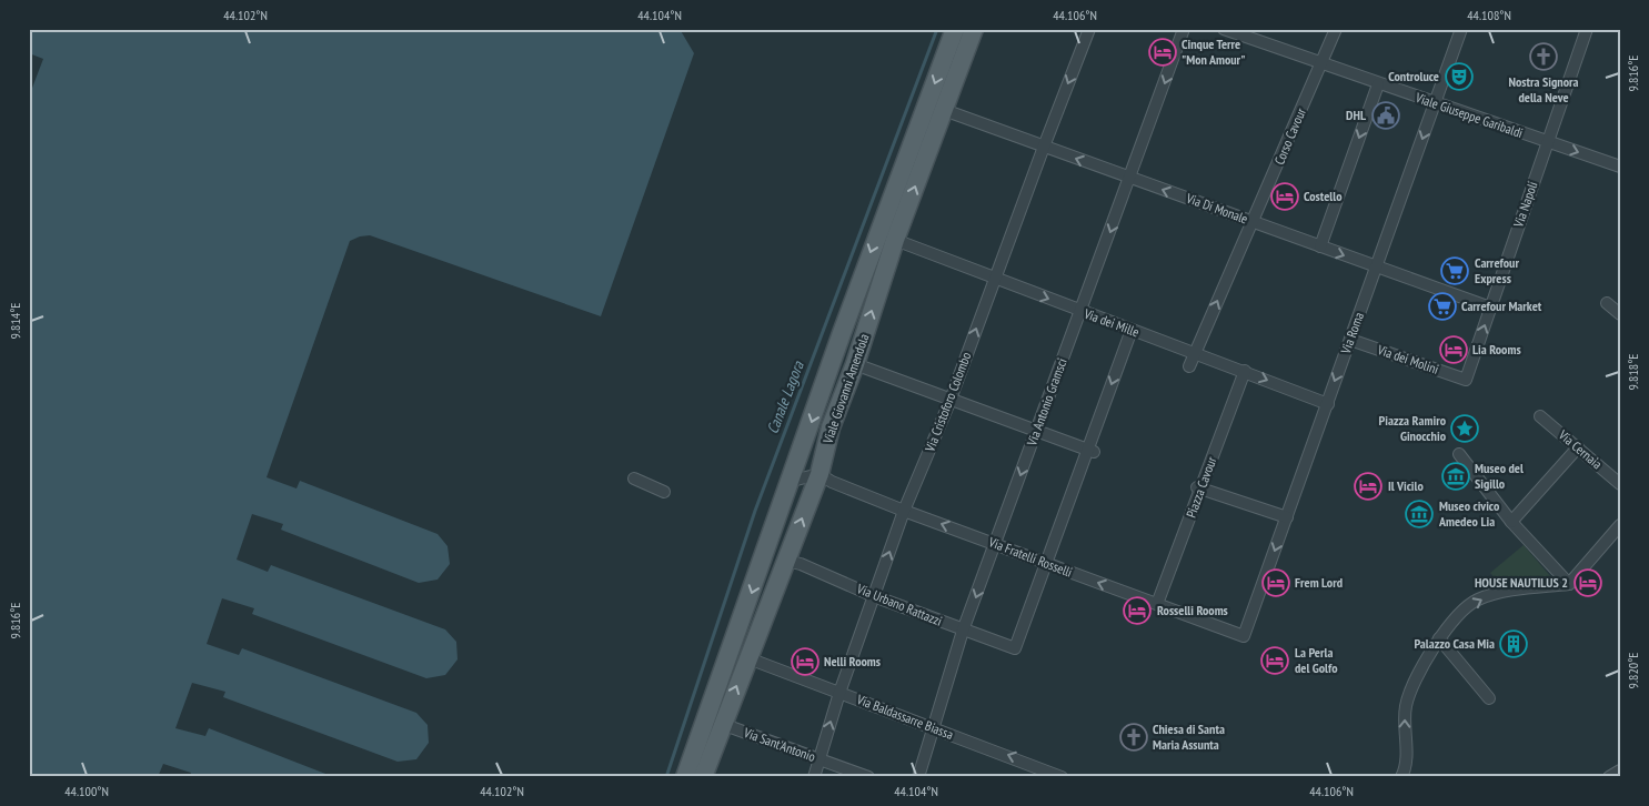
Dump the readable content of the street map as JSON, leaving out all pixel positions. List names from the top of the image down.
{
  "streets": {
    "main road": ["Viale Giovanni Amendola"],
    "street": [
      "Viale Giuseppe Garibaldi",
      "Corso Cavour",
      "Via Napoli",
      "Via Di Monale",
      "Via dei Mille",
      "Via Roma",
      "Via dei Molini",
      "Via Cristoforo Colombo",
      "Via Antonio Gramsci",
      "Via Cernaia",
      "Piazza Cavour",
      "Via Fratelli Rosselli",
      "Via Urbano Rattazzi",
      "Via Baldassarre Biassa",
      "Via Sant'Antonio"
    ]
  },
  "crossings": [
    ["Viale Giuseppe Garibaldi", "Corso Cavour"],
    ["Viale Giuseppe Garibaldi", "Via Napoli"],
    ["Viale Giuseppe Garibaldi", "Via Roma"],
    ["Corso Cavour", "Via Di Monale"],
    ["Corso Cavour", "Via dei Mille"],
    ["Via Napoli", "Via Di Monale"],
    ["Via Napoli", "Via dei Molini"],
    ["Via Di Monale", "Via Roma"],
    ["Via Di Monale", "Viale Giovanni Amendola"],
    ["Via Di Monale", "Via Cristoforo Colombo"],
    ["Via Di Monale", "Via Antonio Gramsci"],
    ["Via dei Mille", "Via Roma"],
    ["Via dei Mille", "Viale Giovanni Amendola"],
    ["Via dei Mille", "Via Cristoforo Colombo"],
    ["Via dei Mille", "Via Antonio Gramsci"],
    ["Via dei Mille", "Piazza Cavour"],
    ["Via Roma", "Via dei Molini"],
    ["Via Roma", "Via Fratelli Rosselli"],
    ["Viale Giovanni Amendola", "Via Fratelli Rosselli"],
    ["Viale Giovanni Amendola", "Via Urbano Rattazzi"],
    ["Viale Giovanni Amendola", "Via Baldassarre Biassa"],
    ["Viale Giovanni Amendola", "Via Sant'Antonio"],
    ["Via Cristoforo Colombo", "Via Fratelli Rosselli"],
    ["Via Cristoforo Colombo", "Via Urbano Rattazzi"],
    ["Via Cristoforo Colombo", "Via Baldassarre Biassa"],
    ["Via Cristoforo Colombo", "Via Sant'Antonio"],
    ["Via Antonio Gramsci", "Via Fratelli Rosselli"],
    ["Via Antonio Gramsci", "Via Urbano Rattazzi"],
    ["Via Antonio Gramsci", "Via Baldassarre Biassa"],
    ["Piazza Cavour", "Via Fratelli Rosselli"],
    ["Via Fratelli Rosselli", "Via Urbano Rattazzi"]
  ],
  "one_way": [
    "Corso Cavour",
    "Via dei Mille",
    "Via Antonio Gramsci",
    "Via Fratelli Rosselli",
    "Via Baldassarre Biassa"
  ],
  "water": ["Canale Lagora"],
  "places": {
    "hotel": [
      "Cinque Terre \"Mon Amour\"",
      "Costello",
      "Lia Rooms",
      "Il Vicilo",
      "Frem Lord",
      "HOUSE NAUTILUS 2",
      "Rosselli Rooms",
      "La Perla del Golfo",
      "Nelli Rooms"
    ],
    "church": ["Nostra Signora della Neve", "Chiesa di Santa Maria Assunta"],
    "theatre": ["Controluce"],
    "public building": ["DHL"],
    "supermarket": ["Carrefour Express", "Carrefour Market"],
    "place": ["Piazza Ramiro Ginocchio"],
    "museum": ["Museo del Sigillo", "Museo civico Amedeo Lia"],
    "building": ["Palazzo Casa Mia"]
  },
  "coordinates": [
    "44.102°N",
    "44.104°N",
    "44.106°N",
    "44.108°N",
    "9.816°E",
    "9.814°E",
    "9.818°E",
    "9.820°E",
    "44.100°N"
  ]
}
